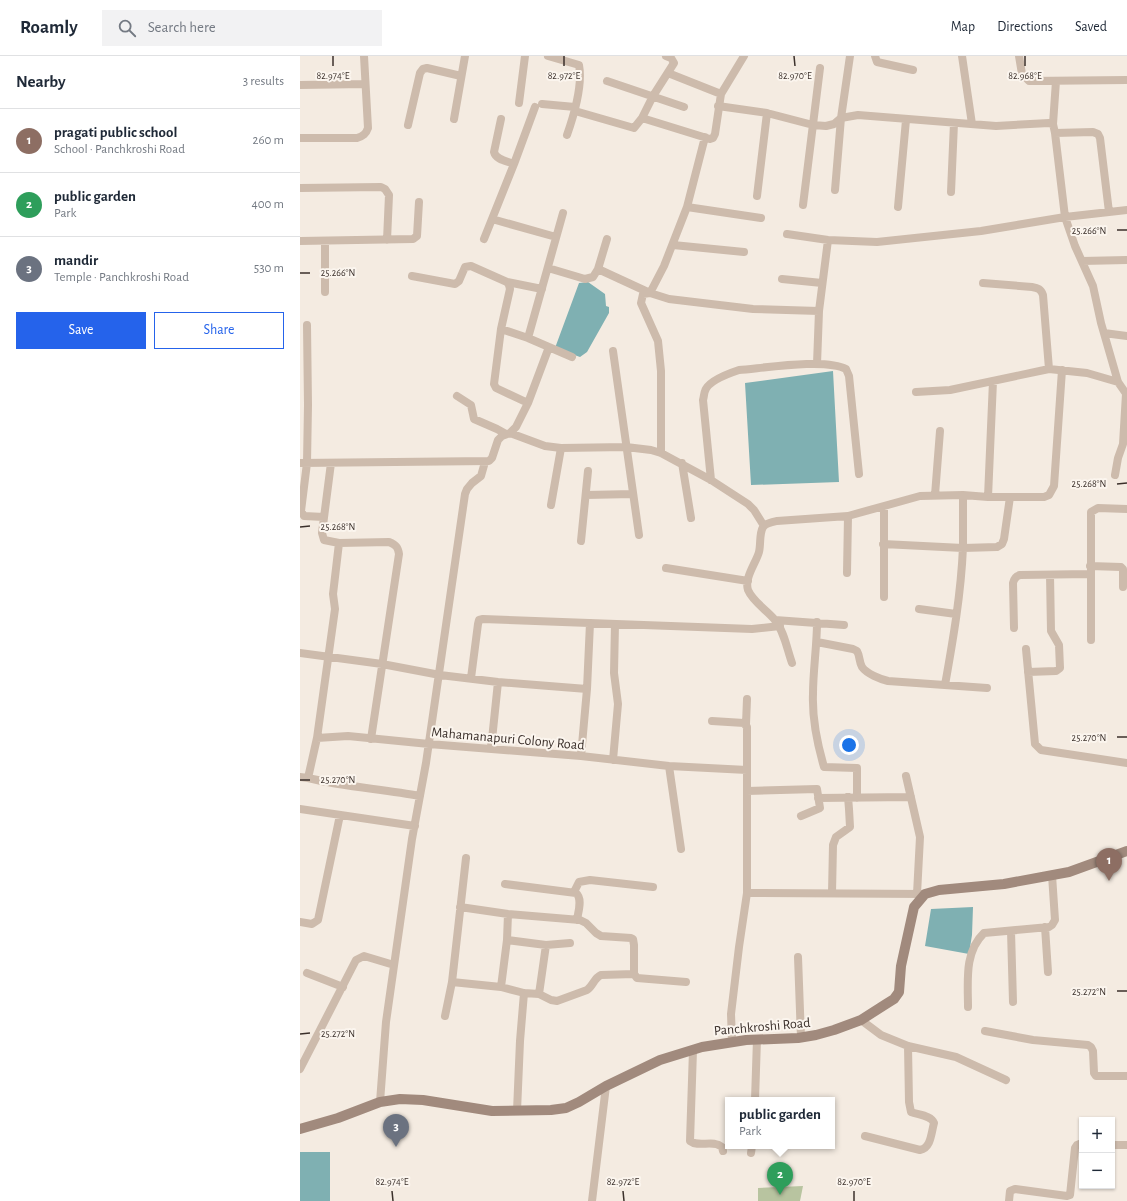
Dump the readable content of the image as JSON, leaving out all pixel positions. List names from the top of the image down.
{
  "streets": {
    "street": ["Mahamanapuri Colony Road", "Panchkroshi Road"]
  },
  "page": {
    "header": "Roamly",
    "search": "Search here",
    "nav": ["Map", "Directions", "Saved"],
    "heading": ["Nearby", "3 results"],
    "list": [
      {
        "mark": "1",
        "name": "pragati public school",
        "note": "School · Panchkroshi Road",
        "value": "260 m"
      },
      {
        "mark": "2",
        "name": "public garden",
        "note": "Park",
        "value": "400 m"
      },
      {
        "mark": "3",
        "name": "mandir",
        "note": "Temple · Panchkroshi Road",
        "value": "530 m"
      }
    ],
    "buttons": ["Save", "Share"],
    "pins": ["1", "3", "2"],
    "popup": ["public garden", "Park"],
    "map_buttons": ["+", "−"]
  },
  "coordinates": [
    "82.974°E",
    "82.970°E",
    "82.968°E",
    "82.972°E",
    "25.266°N",
    "25.268°N",
    "25.270°N",
    "25.272°N"
  ]
}
